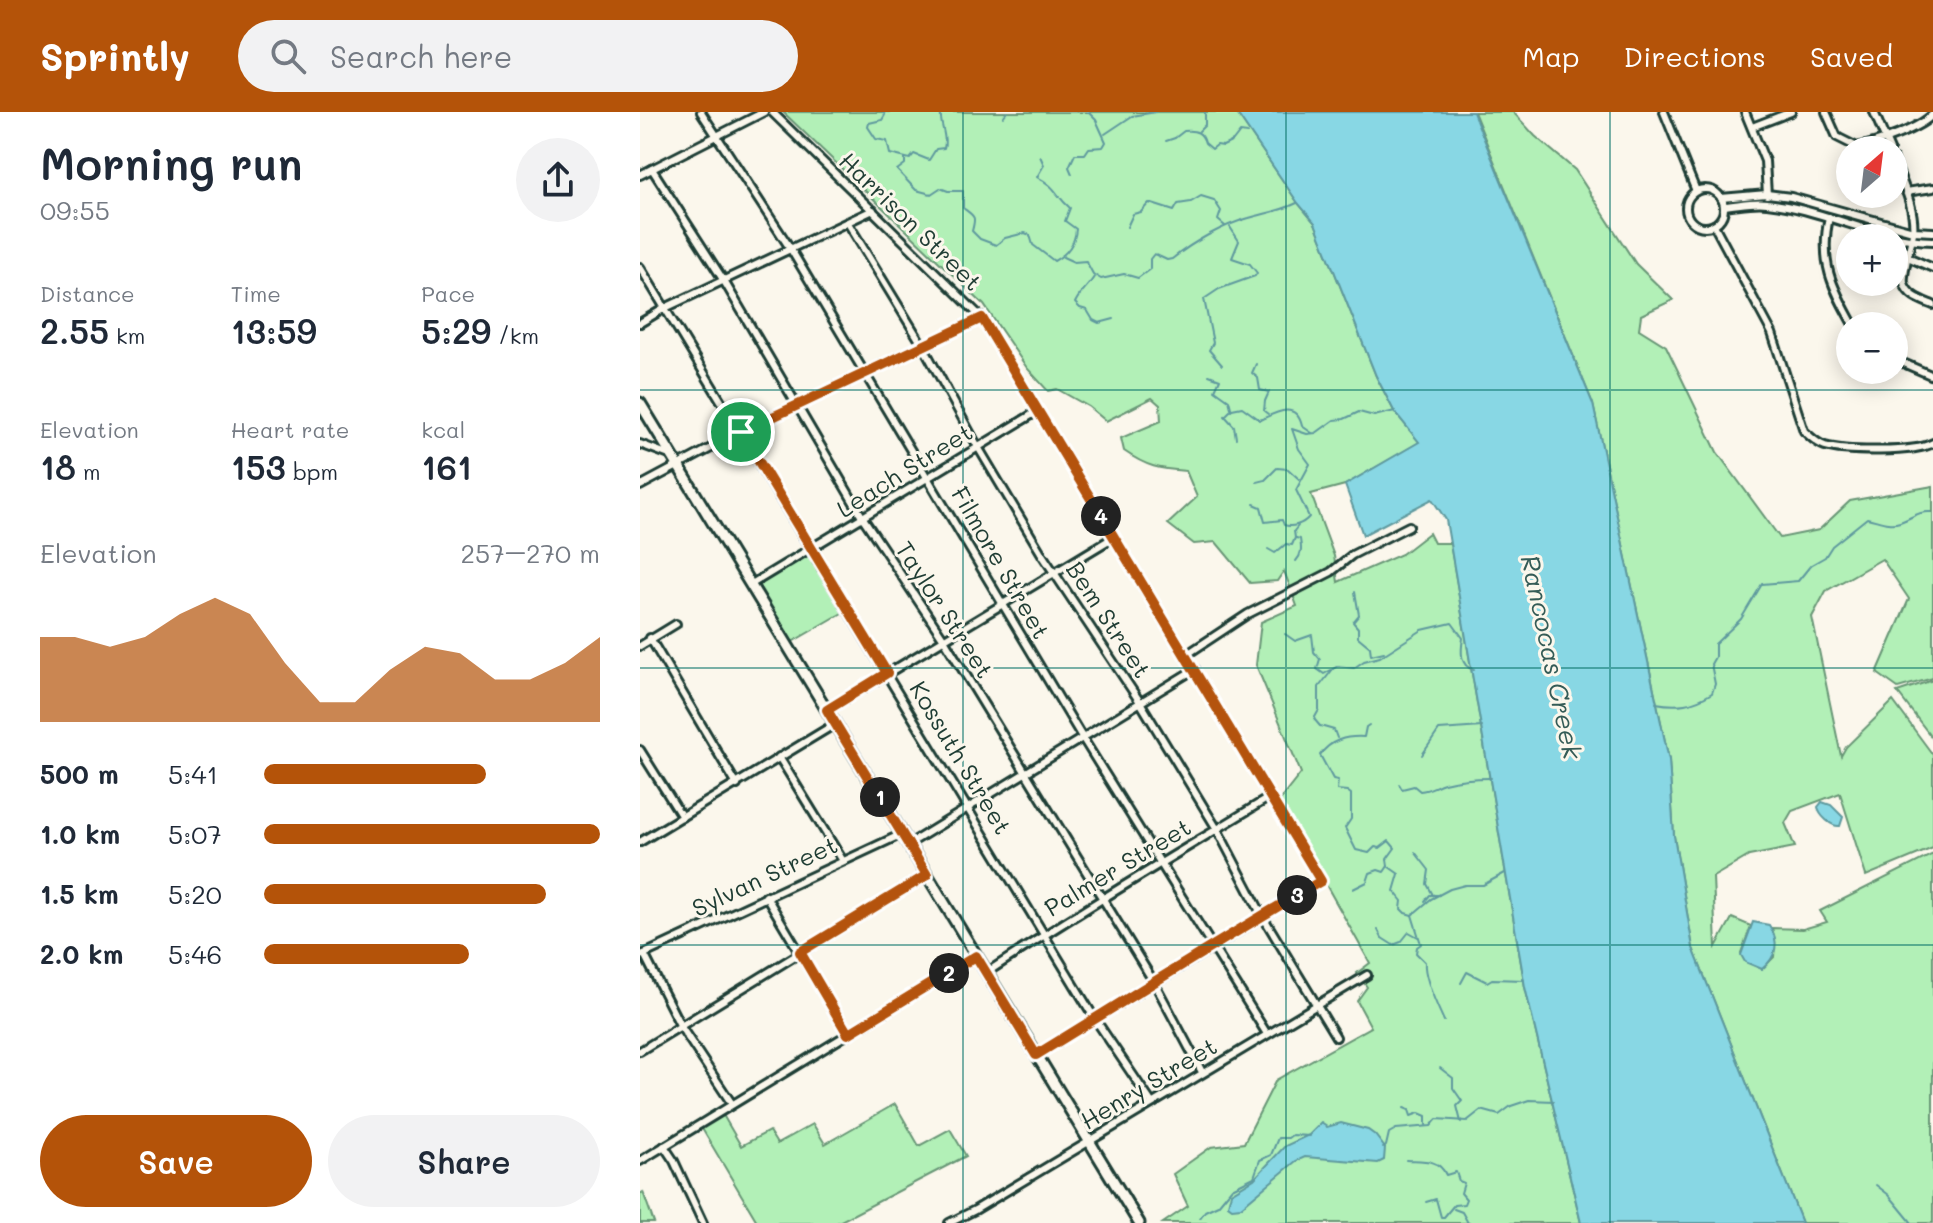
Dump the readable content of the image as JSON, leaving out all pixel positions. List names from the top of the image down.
{
  "streets": {
    "street": [
      "Harrison Street",
      "Leach Street",
      "Filmore Street",
      "Taylor Street",
      "Bem Street",
      "Kossuth Street",
      "Palmer Street",
      "Sylvan Street",
      "Henry Street"
    ]
  },
  "crossings": [
    ["Harrison Street", "Leach Street"],
    ["Harrison Street", "Bem Street"],
    ["Harrison Street", "Palmer Street"],
    ["Leach Street", "Filmore Street"],
    ["Leach Street", "Taylor Street"],
    ["Leach Street", "Bem Street"],
    ["Leach Street", "Kossuth Street"],
    ["Filmore Street", "Palmer Street"],
    ["Filmore Street", "Henry Street"],
    ["Taylor Street", "Palmer Street"],
    ["Taylor Street", "Henry Street"],
    ["Bem Street", "Palmer Street"],
    ["Bem Street", "Henry Street"],
    ["Kossuth Street", "Palmer Street"],
    ["Kossuth Street", "Henry Street"]
  ],
  "water": ["Rancocas Creek"],
  "north": "top right",
  "page": {
    "header": "Sprintly",
    "search": "Search here",
    "nav": ["Map", "Directions", "Saved"],
    "heading": ["Morning run", "09:55"],
    "map_buttons": ["+", "−"],
    "stats": [
      ["Distance", "2.55 km"],
      ["Time", "13:59"],
      ["Pace", "5:29 /km"],
      ["Elevation", "18 m"],
      ["Heart rate", "153 bpm"],
      ["kcal", "161"]
    ],
    "pins": [
      "4",
      "1",
      "3",
      "2"
    ],
    "chart": ["Elevation", "257–270 m"],
    "list": [
      {
        "name": "500 m",
        "note": "5:41"
      },
      {
        "name": "1.0 km",
        "note": "5:07"
      },
      {
        "name": "1.5 km",
        "note": "5:20"
      },
      {
        "name": "2.0 km",
        "note": "5:46"
      }
    ],
    "buttons": ["Save", "Share"]
  }
}
